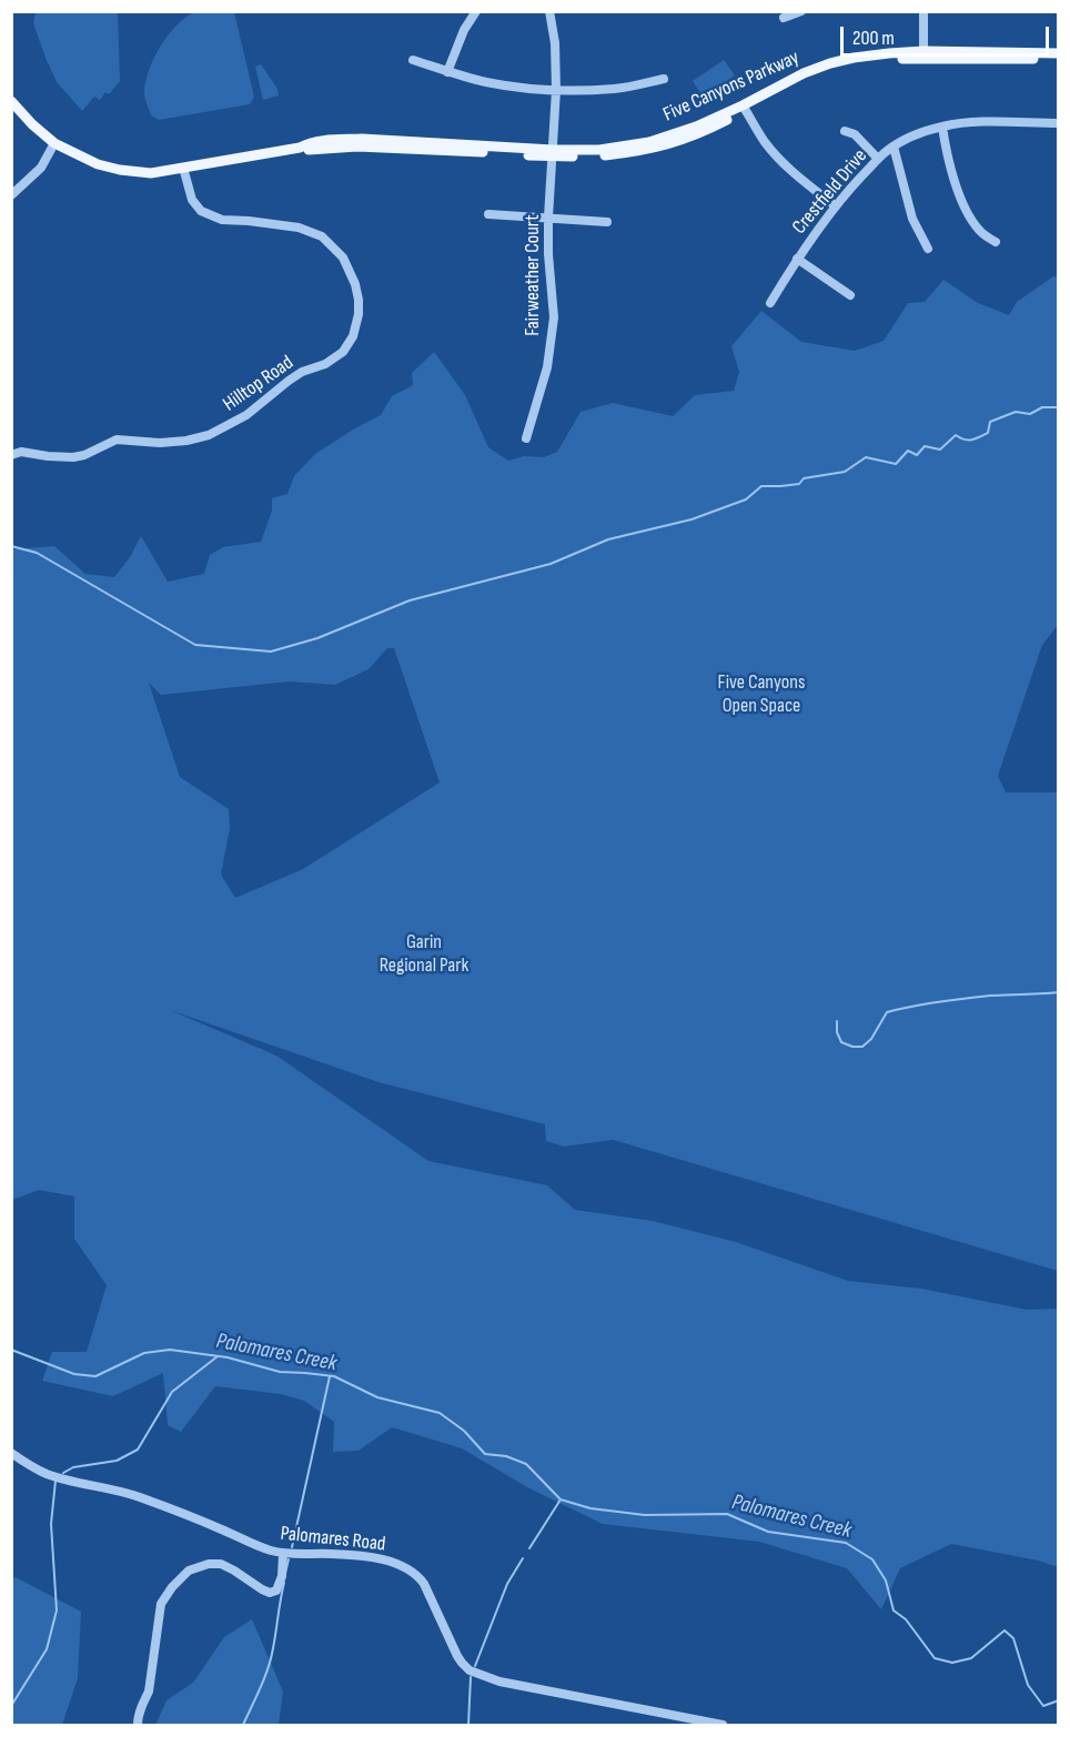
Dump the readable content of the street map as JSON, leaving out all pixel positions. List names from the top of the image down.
{
  "streets": {
    "main road": ["Five Canyons Parkway"],
    "street": [
      "Crestfield Drive",
      "Fairweather Court",
      "Hilltop Road",
      "Palomares Road"
    ]
  },
  "crossings": [
    ["Five Canyons Parkway", "Fairweather Court"],
    ["Five Canyons Parkway", "Hilltop Road"]
  ],
  "water": ["Palomares Creek"],
  "parks": ["Five Canyons Open Space", "Garin Regional Park"],
  "scale_bar": "200 m"
}
